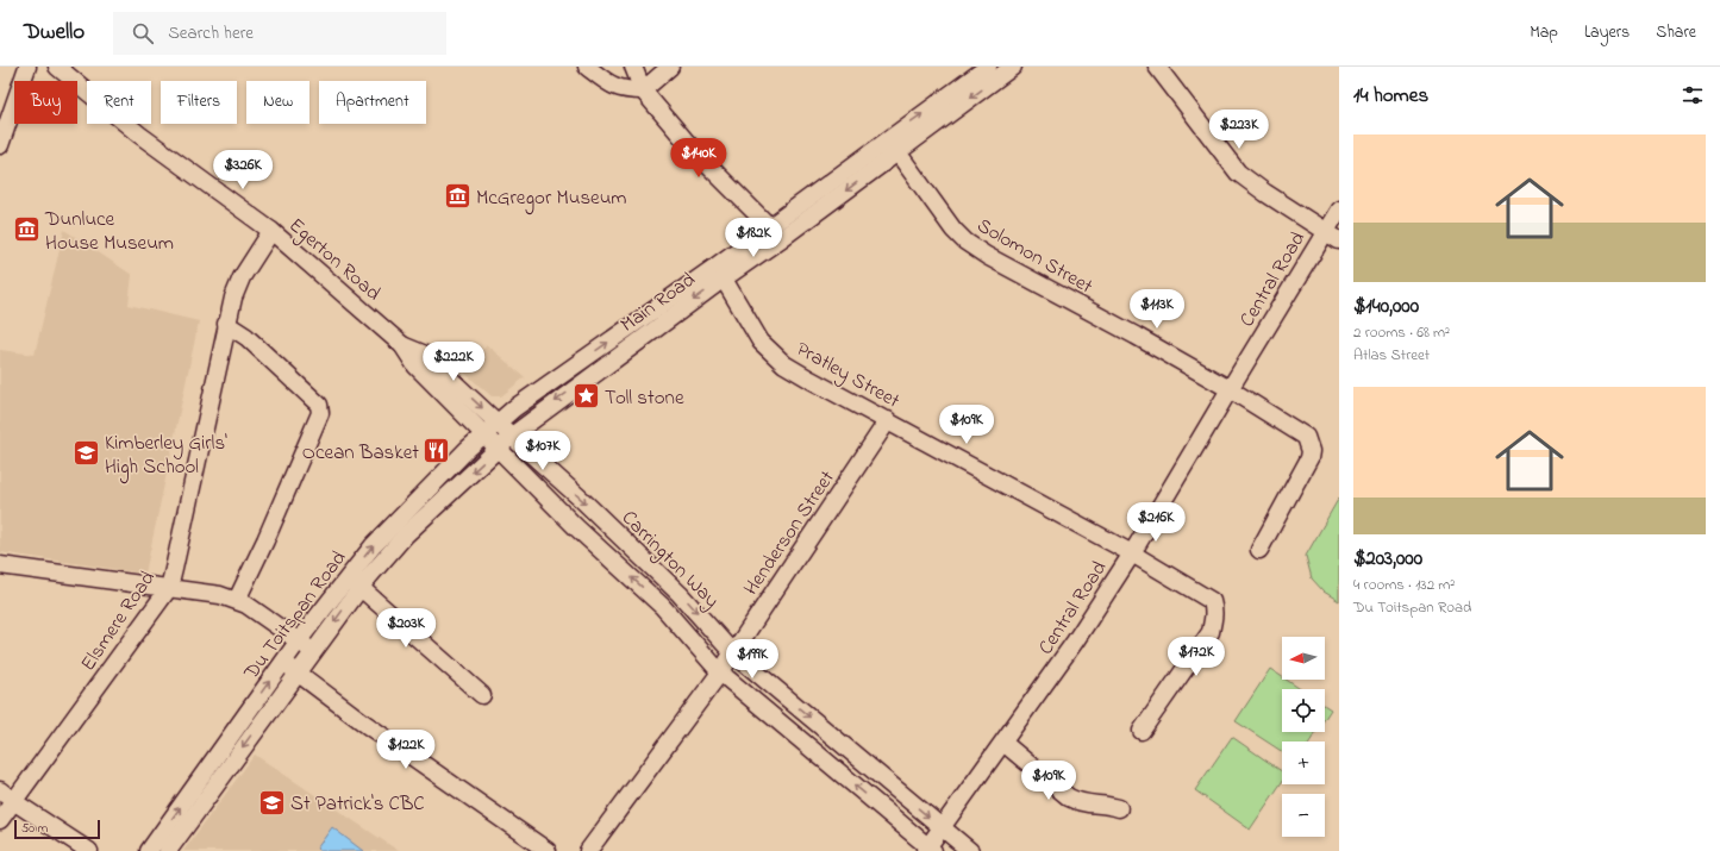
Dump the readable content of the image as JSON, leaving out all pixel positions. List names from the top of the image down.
{
  "streets": {
    "street": [
      "Solomon Street",
      "Egerton Road",
      "Central Road",
      "Main Road",
      "Pratley Street",
      "Henderson Street",
      "Carrington Way",
      "Du Toitspan Road",
      "Elsmere Road"
    ]
  },
  "crossings": [
    ["Solomon Street", "Central Road"],
    ["Solomon Street", "Main Road"],
    ["Egerton Road", "Main Road"],
    ["Egerton Road", "Carrington Way"],
    ["Egerton Road", "Du Toitspan Road"],
    ["Egerton Road", "Elsmere Road"],
    ["Central Road", "Pratley Street"],
    ["Central Road", "Carrington Way"],
    ["Main Road", "Pratley Street"],
    ["Main Road", "Carrington Way"],
    ["Main Road", "Du Toitspan Road"],
    ["Pratley Street", "Henderson Street"],
    ["Henderson Street", "Carrington Way"],
    ["Carrington Way", "Du Toitspan Road"]
  ],
  "places": {
    "museum": ["McGregor Museum", "Dunluce House Museum"],
    "place": ["Toll stone"],
    "restaurant": ["Ocean Basket"],
    "school or university": ["Kimberley Girls' High School", "St Patrick's CBC"]
  },
  "scale_bar": "50 m",
  "north": "left",
  "page": {
    "header": "Dwello",
    "search": "Search here",
    "nav": ["Map", "Layers", "Share"],
    "heading": "14 homes",
    "chip": [
      "Buy",
      "Rent",
      "Filters",
      "New",
      "Apartment"
    ],
    "price": [
      "$223K",
      "$140K",
      "$326K",
      "$182K",
      "$113K",
      "$222K",
      "$109K",
      "$107K",
      "$216K",
      "$203K",
      "$172K",
      "$199K",
      "$122K",
      "$109K"
    ],
    "list": [
      {
        "name": "$140,000",
        "note": "2 rooms · 68 m² · Atlas Street"
      },
      {
        "name": "$203,000",
        "note": "4 rooms · 132 m² · Du Toitspan Road"
      }
    ],
    "map_buttons": ["+", "−"],
    "scale": "50 m"
  }
}
